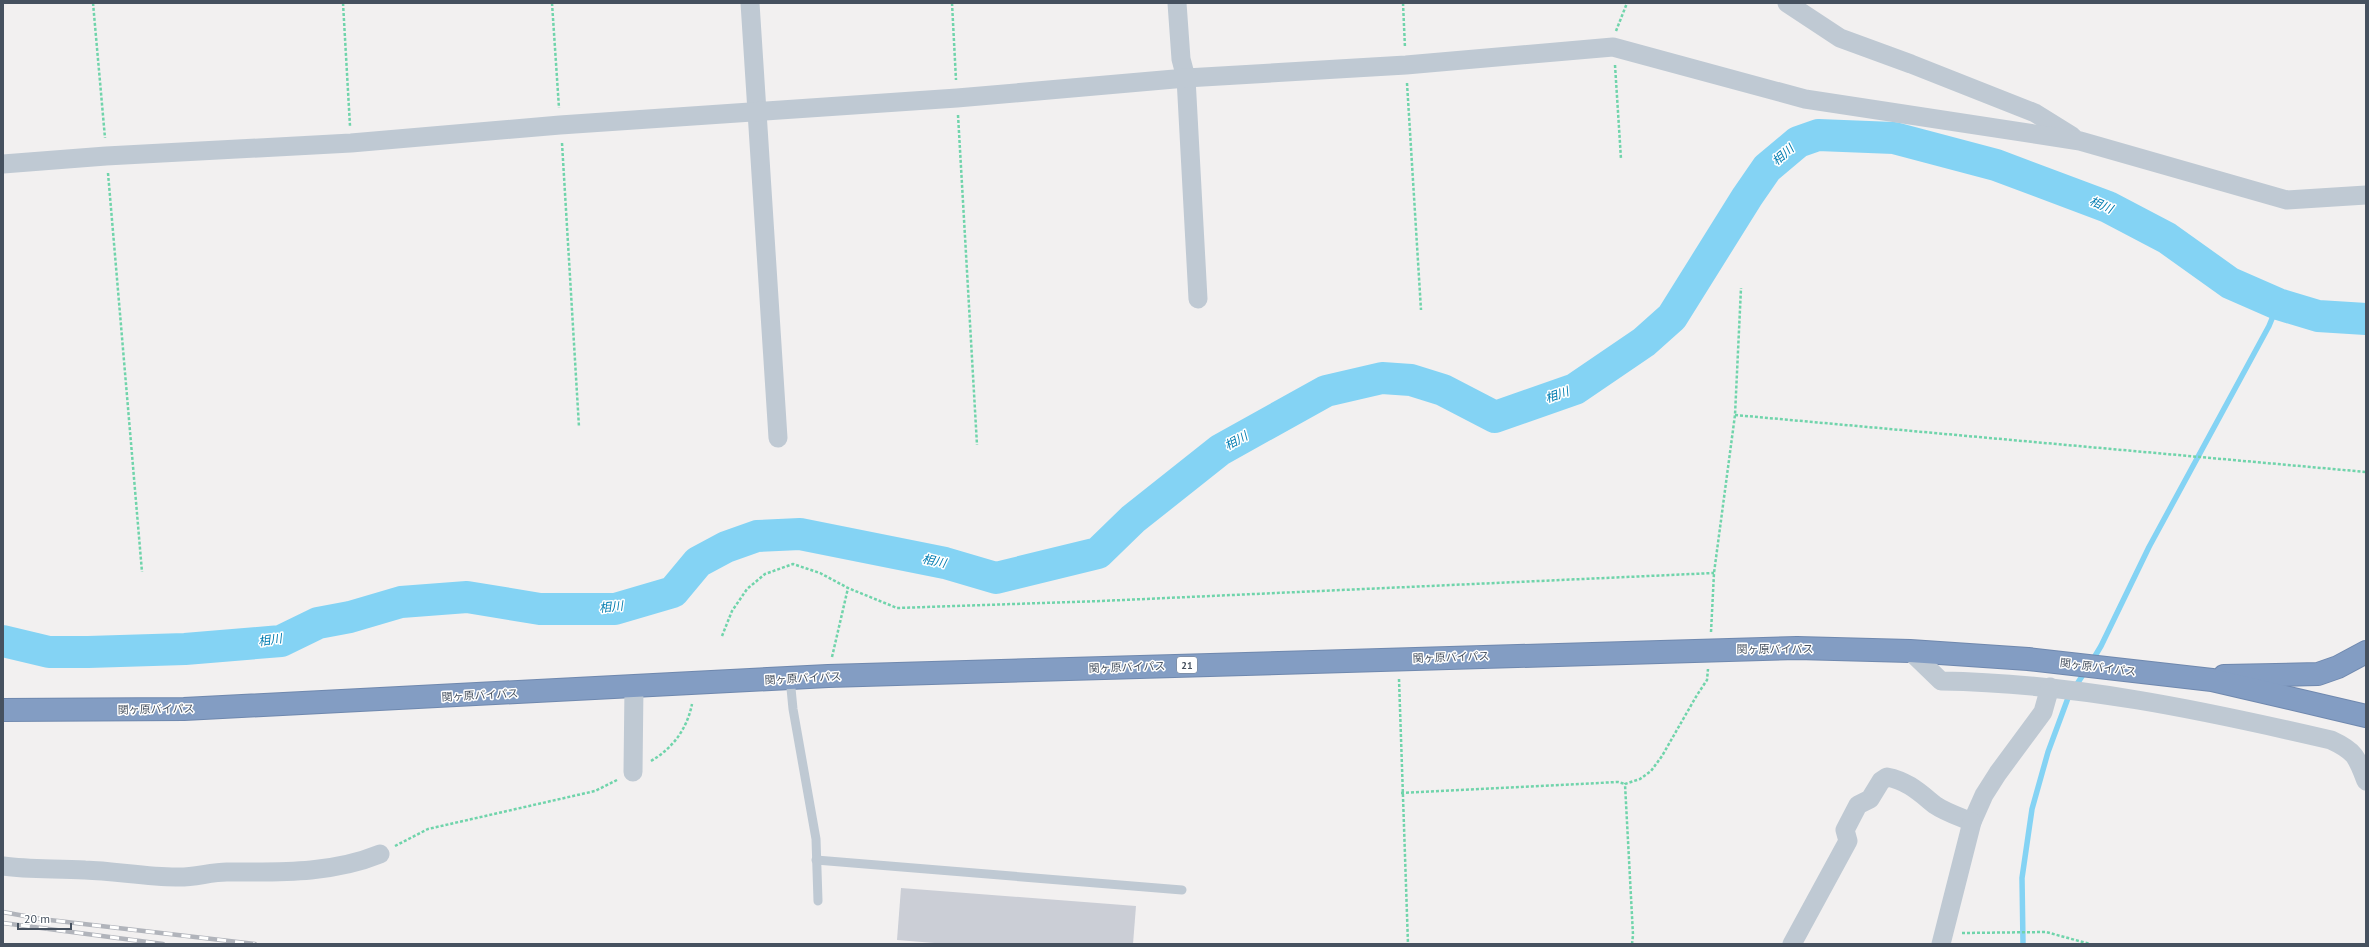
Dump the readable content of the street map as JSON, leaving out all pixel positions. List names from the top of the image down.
{
  "streets": {
    "highway": ["関ヶ原バイパス", "21"]
  },
  "water": ["相川"],
  "scale_bar": "20 m"
}
